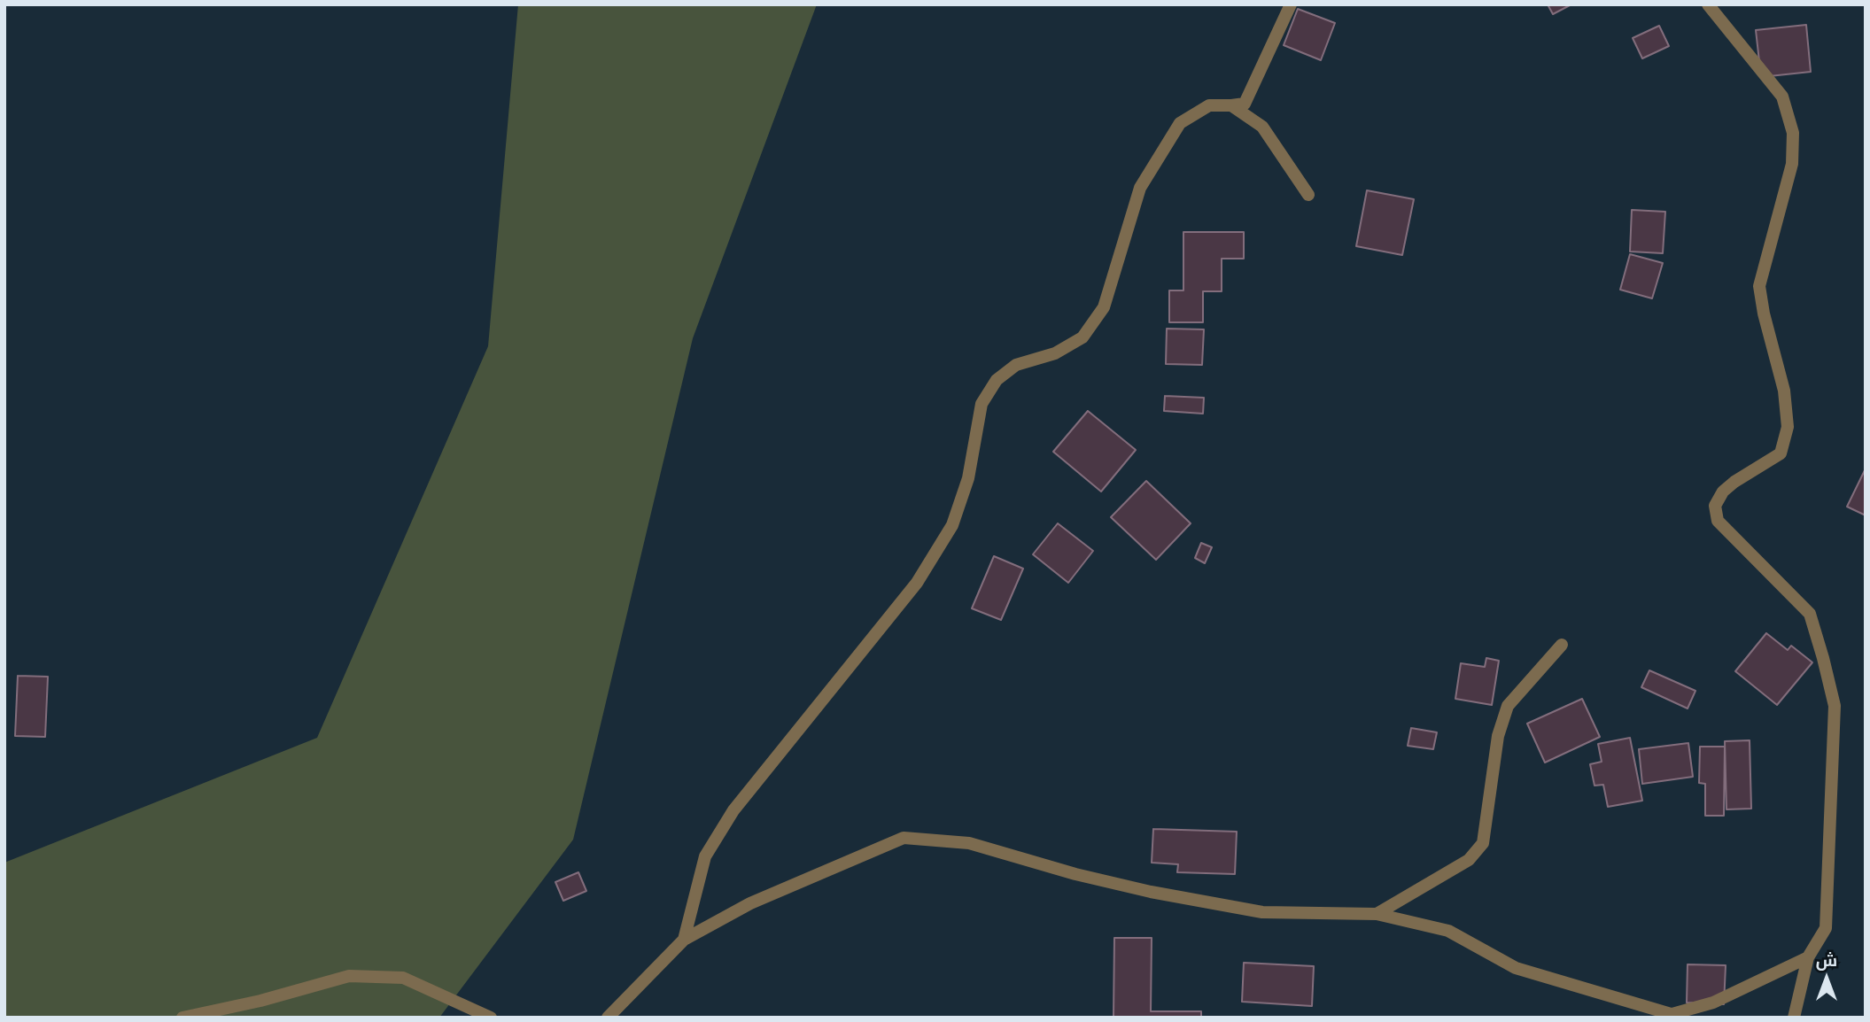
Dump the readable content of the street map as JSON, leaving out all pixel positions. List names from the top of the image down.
{
  "north": "top"
}
